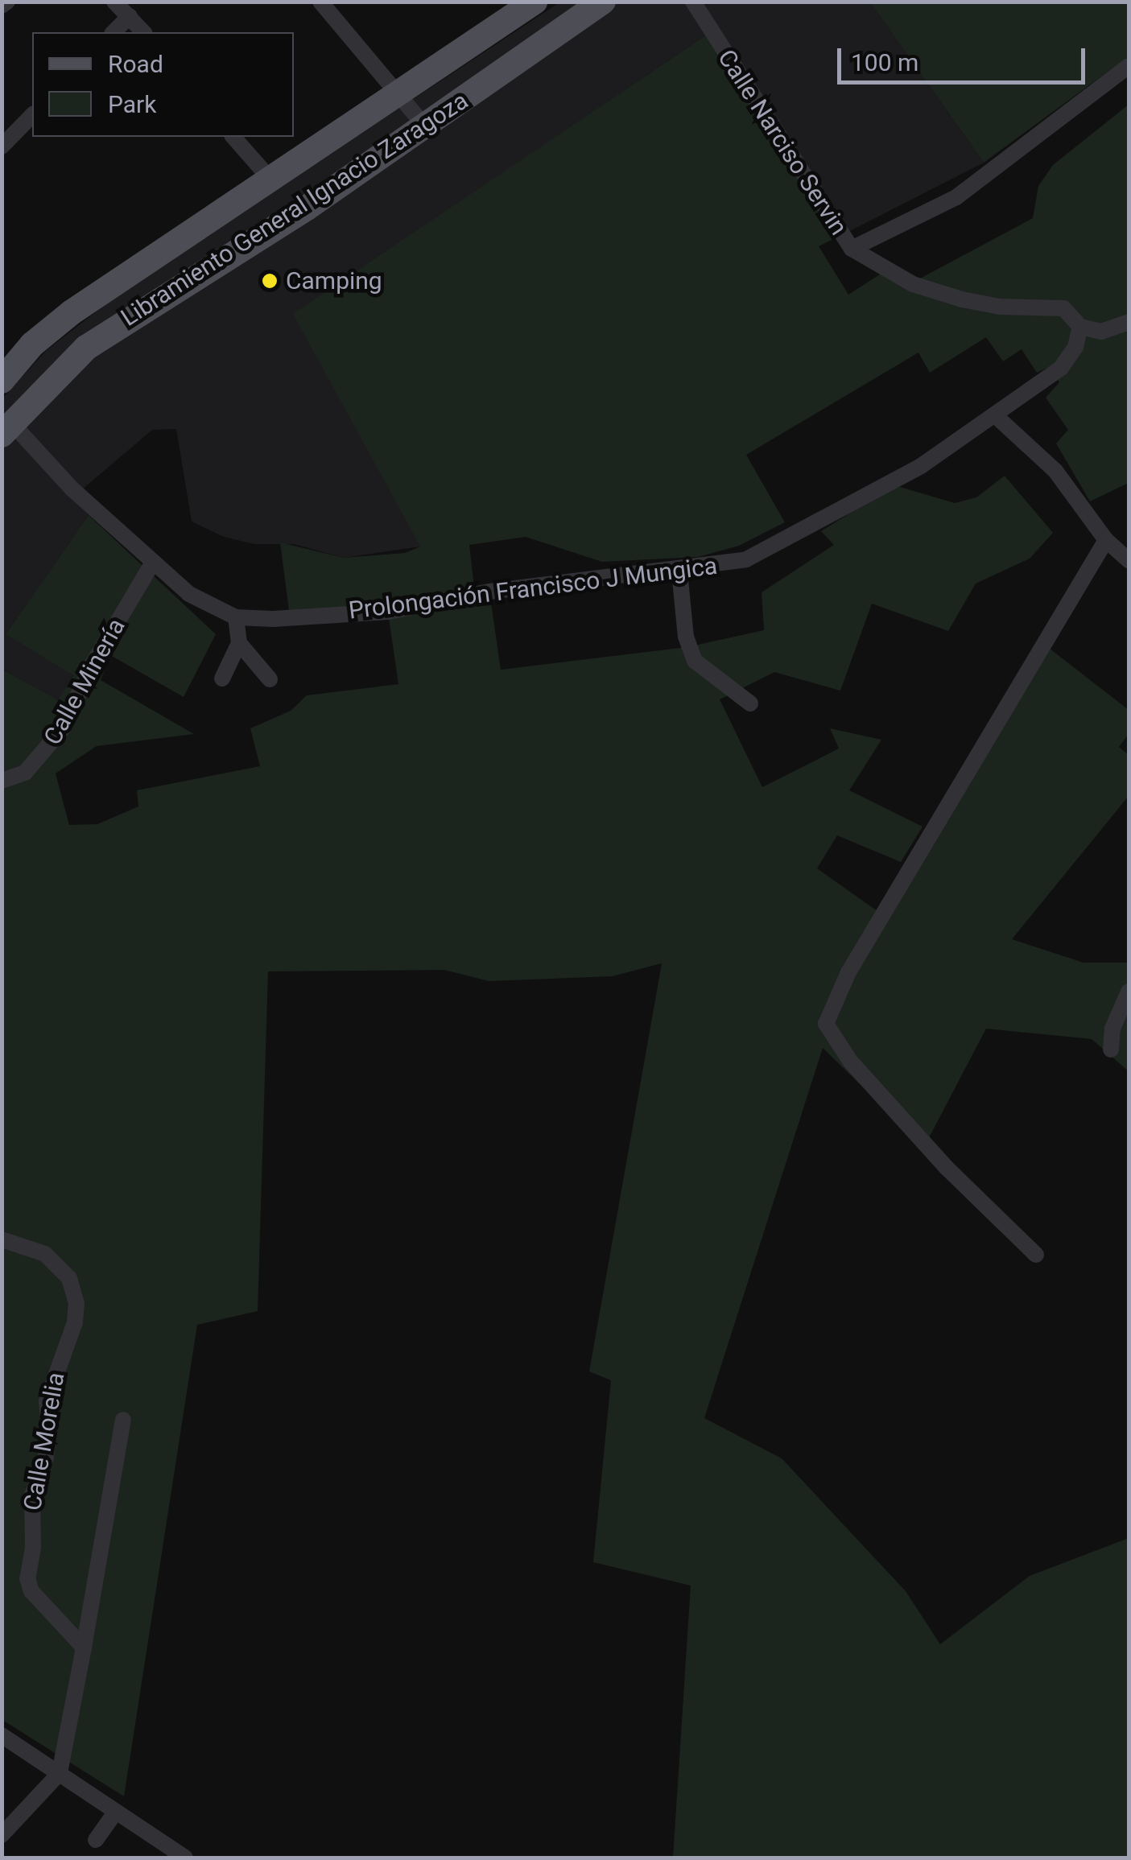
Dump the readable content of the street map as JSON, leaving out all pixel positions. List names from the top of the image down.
{
  "streets": {
    "main road": ["Libramiento General Ignacio Zaragoza"],
    "street": [
      "Calle Narciso Servin",
      "Prolongación Francisco J Mungica",
      "Calle Minería",
      "Calle Morelia"
    ]
  },
  "crossings": [
    ["Libramiento General Ignacio Zaragoza", "Prolongación Francisco J Mungica"],
    ["Prolongación Francisco J Mungica", "Calle Minería"]
  ],
  "places": ["Camping"],
  "legend": ["Road", "Park"],
  "scale_bar": "100 m"
}
